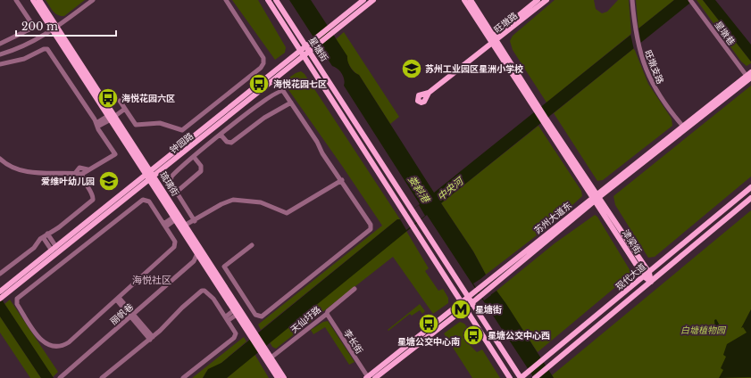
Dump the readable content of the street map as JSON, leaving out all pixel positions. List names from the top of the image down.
{
  "streets": {
    "main road": [
      "旺墩路",
      "星塘街",
      "钟园路",
      "琉璃街",
      "苏州大道东",
      "津梁街",
      "现代大道"
    ],
    "street": [
      "星墩巷",
      "旺墩支路",
      "丽帆巷",
      "天仙圩路",
      "李长街"
    ]
  },
  "crossings": [
    ["旺墩路", "津梁街"],
    ["星墩巷", "苏州大道东"],
    ["星塘街", "钟园路"],
    ["星塘街", "苏州大道东"],
    ["星塘街", "现代大道"],
    ["旺墩支路", "苏州大道东"],
    ["钟园路", "琉璃街"],
    ["琉璃街", "丽帆巷"],
    ["琉璃街", "天仙圩路"],
    ["苏州大道东", "津梁街"],
    ["苏州大道东", "李长街"],
    ["津梁街", "现代大道"],
    ["天仙圩路", "李长街"]
  ],
  "districts": ["海悦社区"],
  "water": ["娄斜港", "中央河"],
  "parks": ["白塘植物园"],
  "places": {
    "school or university": ["苏州工业园区星洲小学校", "爱维叶幼儿园"],
    "bus stop": [
      "海悦花园七区",
      "海悦花园六区",
      "星塘公交中心南",
      "星塘公交中心西"
    ],
    "metro station": ["星塘街"]
  },
  "scale_bar": "200 m"
}
